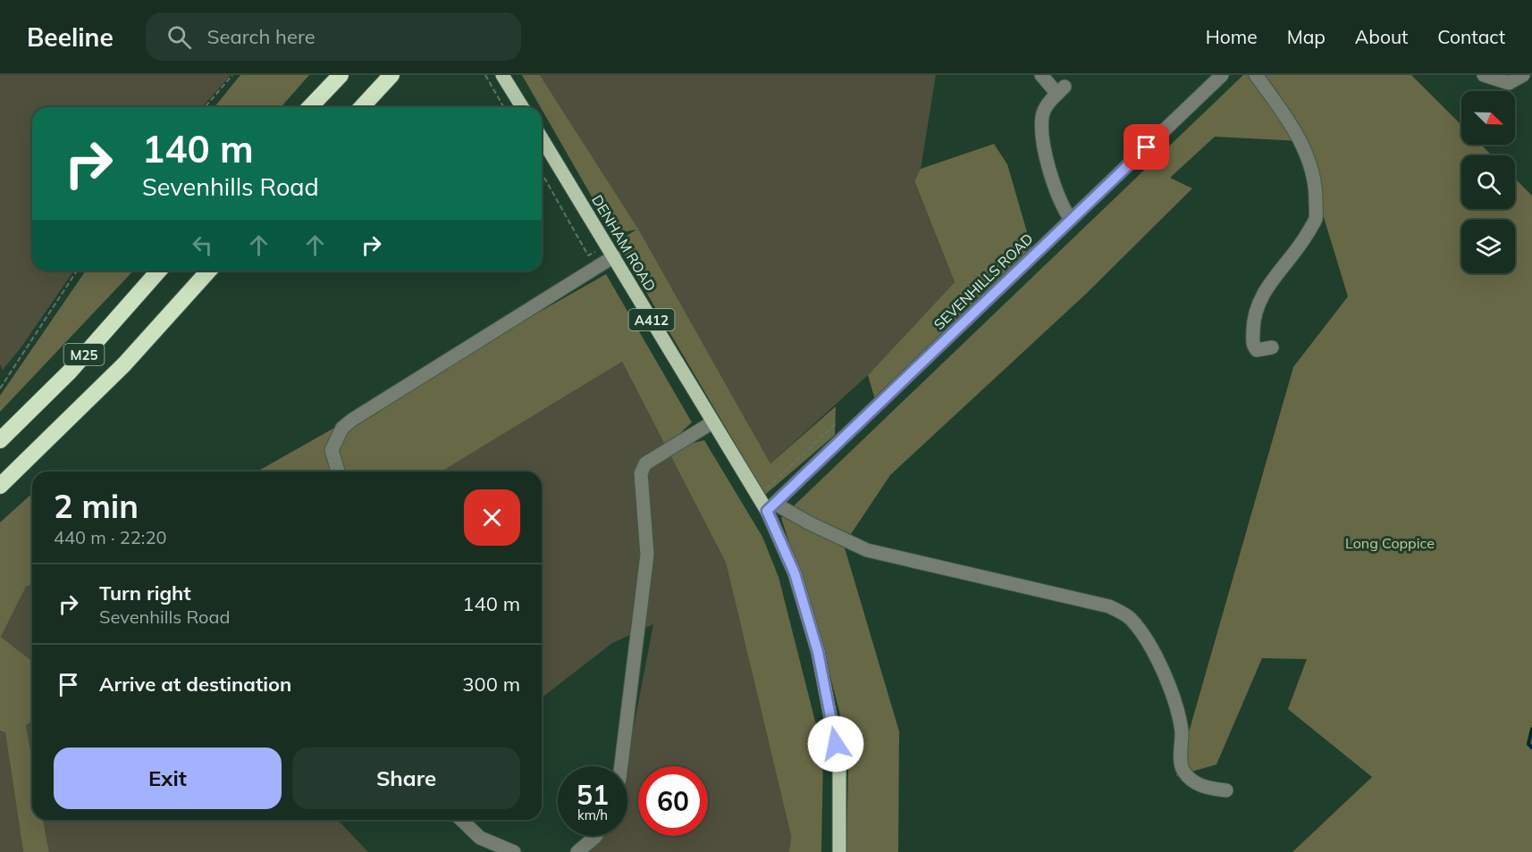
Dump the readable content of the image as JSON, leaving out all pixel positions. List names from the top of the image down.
{
  "streets": {
    "highway": ["M25"],
    "main road": ["DENHAM ROAD", "A412"],
    "street": ["SEVENHILLS ROAD"]
  },
  "crossings": [
    ["DENHAM ROAD", "SEVENHILLS ROAD"],
    ["DENHAM ROAD", "A412"],
    ["SEVENHILLS ROAD", "A412"]
  ],
  "parks": ["Long Coppice"],
  "north": "bottom right",
  "page": {
    "header": "Beeline",
    "search": "Search here",
    "nav": [
      "Home",
      "Map",
      "About",
      "Contact"
    ],
    "turn": ["140 m", "Sevenhills Road"],
    "heading": ["2 min", "440 m · 22:20"],
    "list": [
      {
        "name": "Turn right",
        "note": "Sevenhills Road",
        "value": "140 m"
      },
      {
        "name": "Arrive at destination",
        "value": "300 m"
      }
    ],
    "buttons": ["Exit", "Share"],
    "speed": "51 km/h",
    "limit": "60"
  }
}
